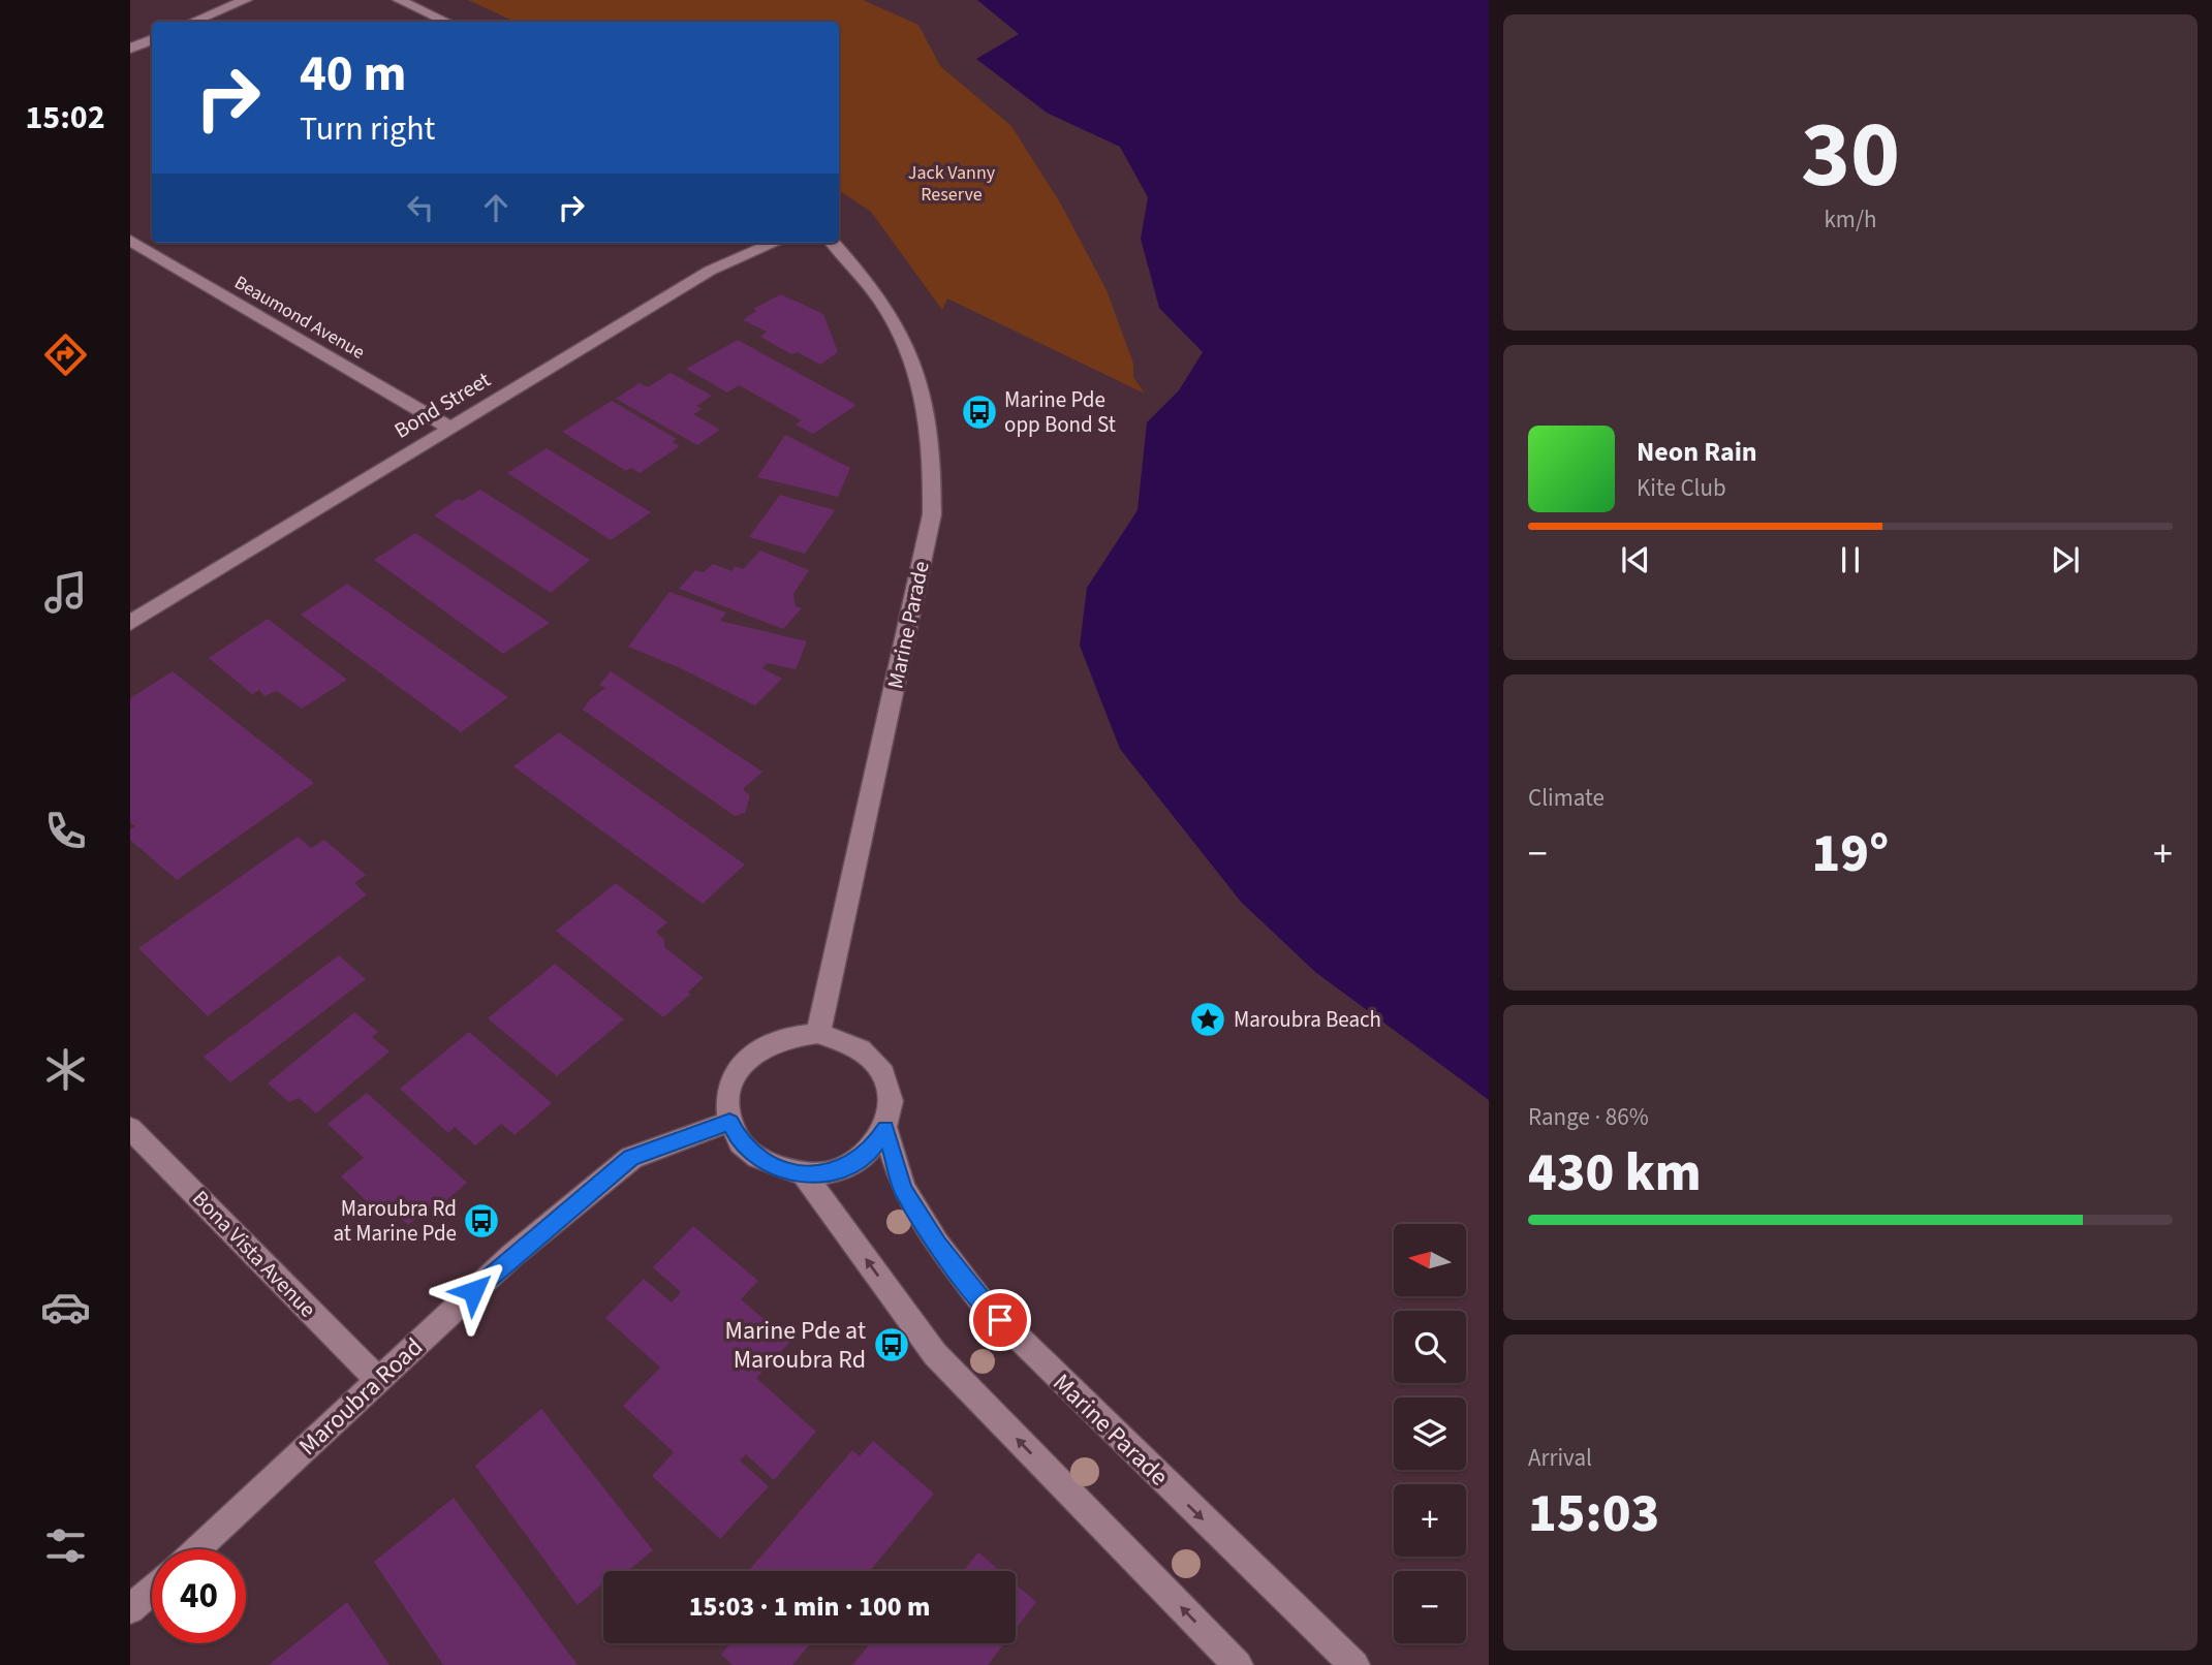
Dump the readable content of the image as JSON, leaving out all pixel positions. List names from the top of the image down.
{
  "streets": {
    "street": [
      "Beaumond Avenue",
      "Bond Street",
      "Marine Parade",
      "Bona Vista Avenue",
      "Maroubra Road"
    ]
  },
  "crossings": [
    ["Beaumond Avenue", "Bond Street"],
    ["Marine Parade", "Maroubra Road"],
    ["Bona Vista Avenue", "Maroubra Road"]
  ],
  "parks": ["Jack Vanny Reserve"],
  "places": {
    "bus stop": ["Marine Pde opp Bond St", "Maroubra Rd at Marine Pde", "Marine Pde at Maroubra Rd"],
    "place": ["Maroubra Beach"]
  },
  "north": "left",
  "page": {
    "tabs": "15:02",
    "tile": [
      ["30", "km/h"],
      "Climate",
      ["Range · 86%", "430 km"],
      ["Arrival", "15:03"]
    ],
    "turn": ["40 m", "Turn right"],
    "song": ["Neon Rain", "Kite Club"],
    "heat": ["−", "19°", "+"],
    "map_buttons": ["+", "−"],
    "limit": "40",
    "trip": "15:03 · 1 min · 100 m"
  }
}
